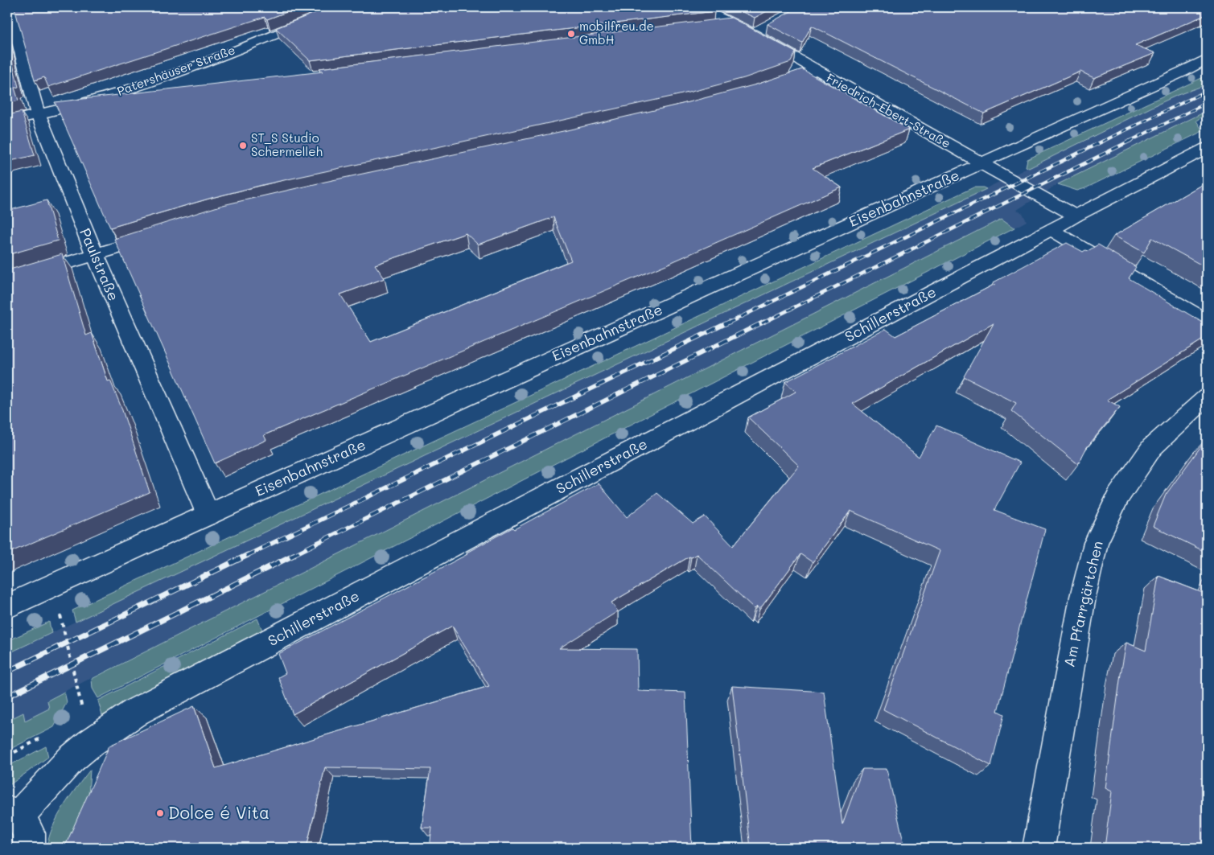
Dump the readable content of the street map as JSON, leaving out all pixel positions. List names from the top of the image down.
{
  "streets": {
    "street": [
      "Patershäuser Straße",
      "Friedrich-Ebert-Straße",
      "Eisenbahnstraße",
      "Paulstraße",
      "Schillerstraße",
      "Am Pfarrgärtchen"
    ]
  },
  "crossings": [
    ["Patershäuser Straße", "Paulstraße"],
    ["Friedrich-Ebert-Straße", "Eisenbahnstraße"],
    ["Friedrich-Ebert-Straße", "Schillerstraße"],
    ["Eisenbahnstraße", "Paulstraße"]
  ],
  "places": ["mobilfreu.de GmbH", "ST_S Studio Schermelleh", "Dolce é Vita"]
}
